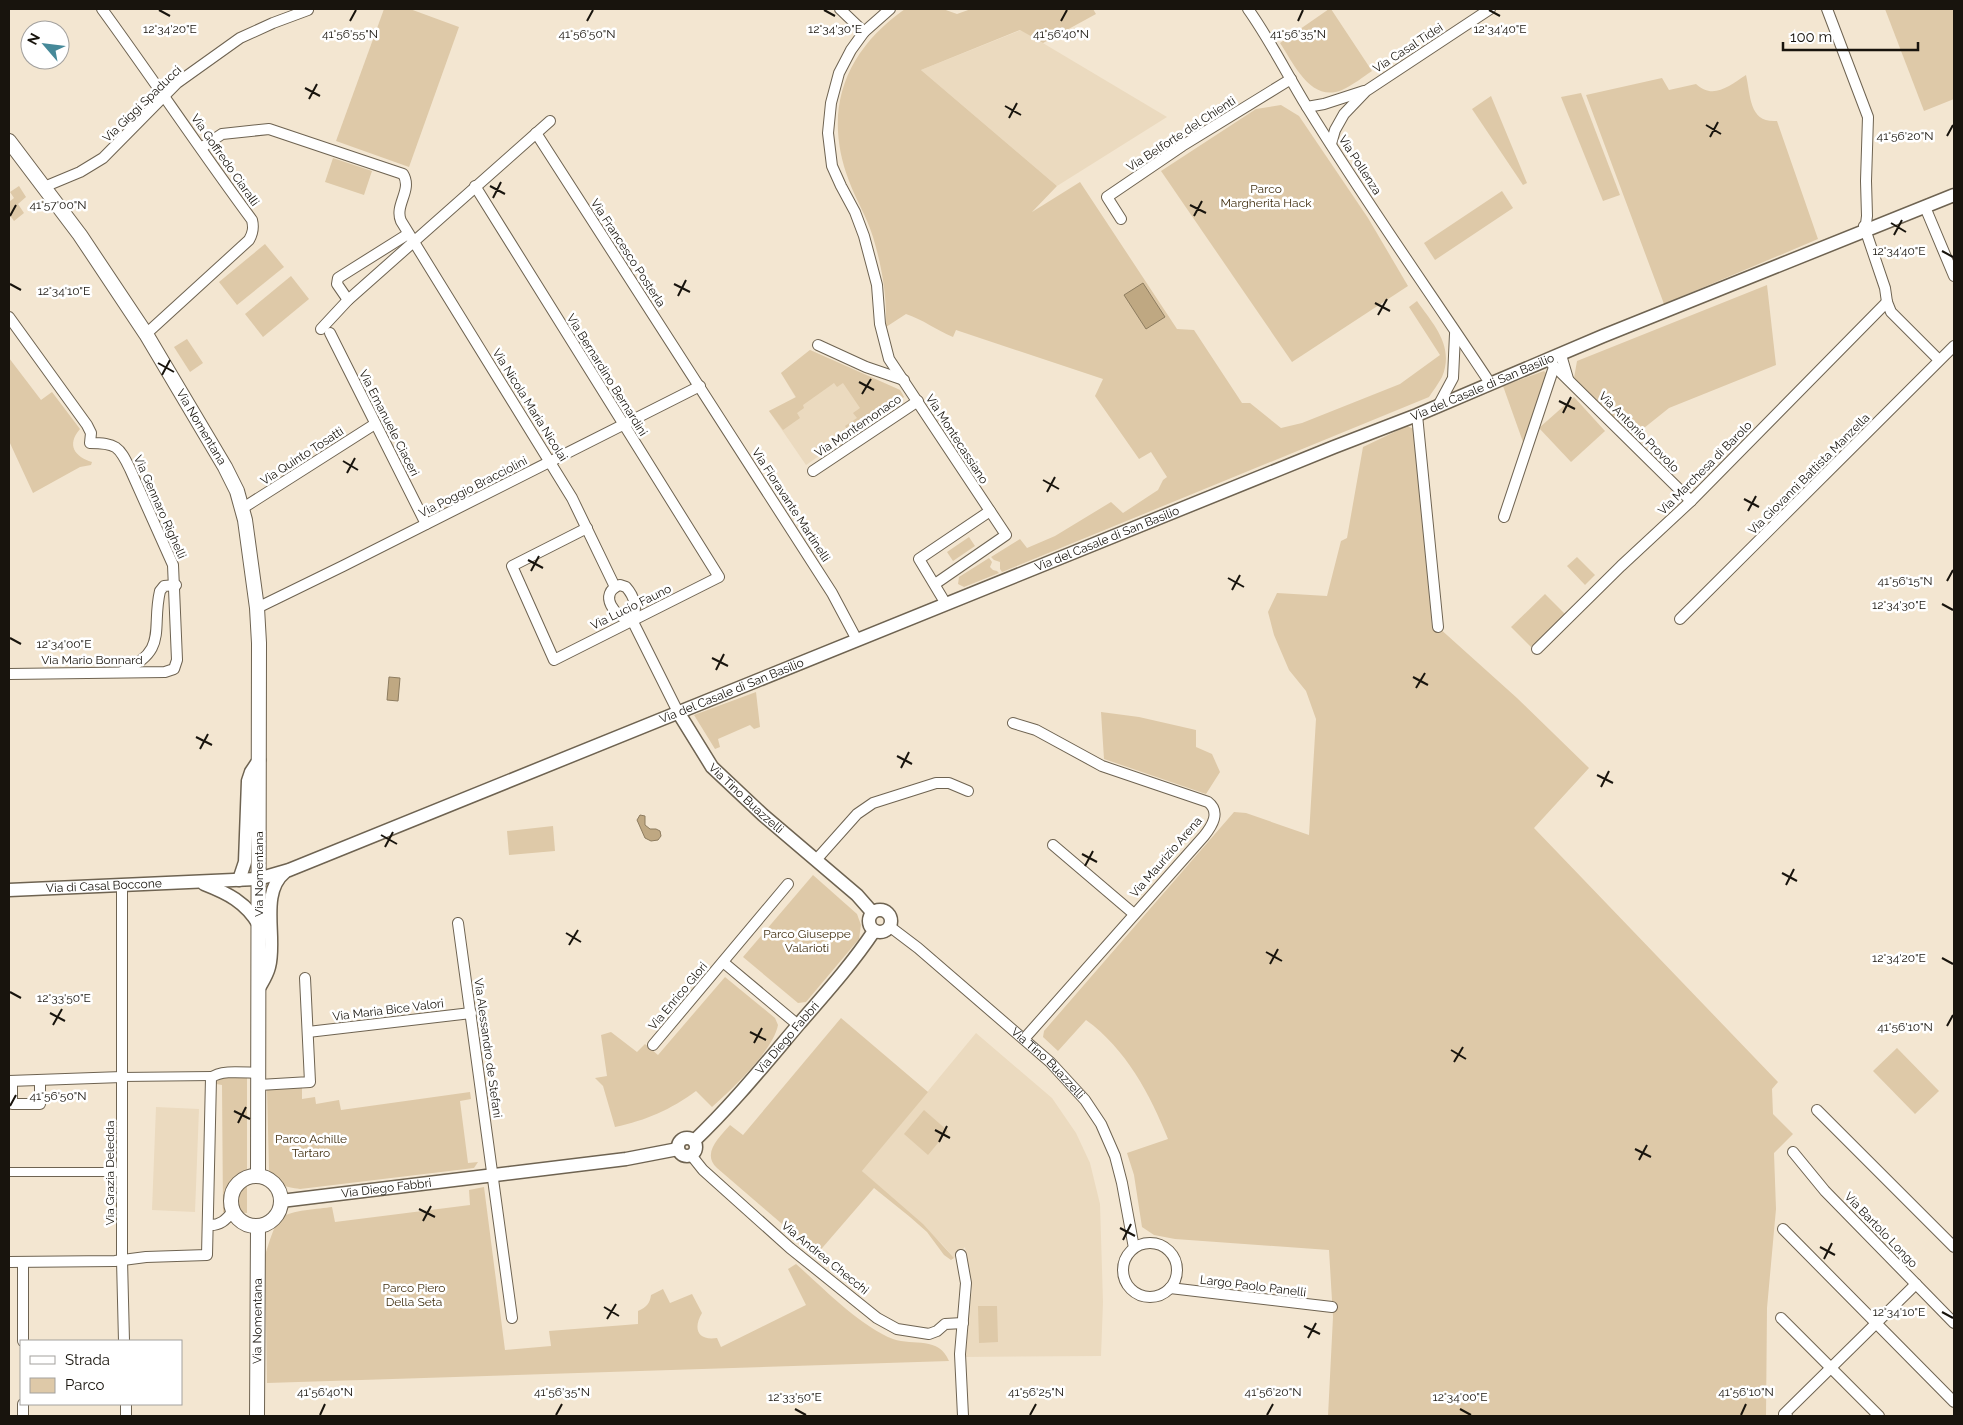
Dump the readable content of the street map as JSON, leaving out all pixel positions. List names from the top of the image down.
{
  "streets": {
    "main road": ["Via Nomentana"],
    "street": [
      "Via Casal Tidei",
      "Via Giggi Spaducci",
      "Via Belforte del Chienti",
      "Via Goffredo Ciaralli",
      "Via Pollenza",
      "Via Francesco Posterla",
      "Via Bernardino Bernardini",
      "Via del Casale di San Basilio",
      "Via Nicola Maria Nicolai",
      "Via Emanuele Ciaceri",
      "Via Montemonaco",
      "Via Antonio Provolo",
      "Via Montecassiano",
      "Via Quinto Tosatti",
      "Via Marchesa di Barolo",
      "Via Giovanni Battista Manzella",
      "Via Poggio Bracciolini",
      "Via Fioravante Martinelli",
      "Via Gennaro Righelli",
      "Via Lucio Fauno",
      "Via Mario Bonnard",
      "Via Tino Buazzelli",
      "Via Maurizio Arena",
      "Via di Casal Boccone",
      "Via Enrico Glori",
      "Via Maria Bice Valori",
      "Via Diego Fabbri",
      "Via Alessandro de Stefani",
      "Via Grazia Deledda",
      "Via Bartolo Longo",
      "Via Andrea Checchi",
      "Largo Paolo Panelli"
    ]
  },
  "crossings": [
    ["Via Casal Tidei", "Via Pollenza"],
    ["Via Giggi Spaducci", "Via Goffredo Ciaralli"],
    ["Via Giggi Spaducci", "Via Nomentana"],
    ["Via Belforte del Chienti", "Via Pollenza"],
    ["Via Goffredo Ciaralli", "Via Nicola Maria Nicolai"],
    ["Via Goffredo Ciaralli", "Via Nomentana"],
    ["Via Pollenza", "Via del Casale di San Basilio"],
    ["Via Francesco Posterla", "Via Poggio Bracciolini"],
    ["Via Francesco Posterla", "Via Fioravante Martinelli"],
    ["Via Bernardino Bernardini", "Via Poggio Bracciolini"],
    ["Via Bernardino Bernardini", "Via Lucio Fauno"],
    ["Via del Casale di San Basilio", "Via Nomentana"],
    ["Via del Casale di San Basilio", "Via Antonio Provolo"],
    ["Via del Casale di San Basilio", "Via Fioravante Martinelli"],
    ["Via del Casale di San Basilio", "Via Tino Buazzelli"],
    ["Via del Casale di San Basilio", "Via di Casal Boccone"],
    ["Via Nicola Maria Nicolai", "Via Poggio Bracciolini"],
    ["Via Nicola Maria Nicolai", "Via Lucio Fauno"],
    ["Via Emanuele Ciaceri", "Via Quinto Tosatti"],
    ["Via Emanuele Ciaceri", "Via Poggio Bracciolini"],
    ["Via Nomentana", "Via Quinto Tosatti"],
    ["Via Nomentana", "Via Poggio Bracciolini"],
    ["Via Nomentana", "Via di Casal Boccone"],
    ["Via Nomentana", "Via Diego Fabbri"],
    ["Via Montemonaco", "Via Montecassiano"],
    ["Via Antonio Provolo", "Via Marchesa di Barolo"],
    ["Via Poggio Bracciolini", "Via Fioravante Martinelli"],
    ["Via Gennaro Righelli", "Via Mario Bonnard"],
    ["Via Tino Buazzelli", "Via Maurizio Arena"],
    ["Via Tino Buazzelli", "Via Diego Fabbri"],
    ["Via Tino Buazzelli", "Largo Paolo Panelli"],
    ["Via di Casal Boccone", "Via Grazia Deledda"],
    ["Via Enrico Glori", "Via Diego Fabbri"],
    ["Via Maria Bice Valori", "Via Alessandro de Stefani"],
    ["Via Diego Fabbri", "Via Alessandro de Stefani"],
    ["Via Diego Fabbri", "Via Andrea Checchi"]
  ],
  "parks": [
    "Parco Margherita Hack",
    "Parco Giuseppe Valarioti",
    "Parco Achille Tartaro",
    "Parco Piero Della Seta"
  ],
  "legend": ["Strada", "Parco"],
  "scale_bar": "100 m",
  "north": "top left",
  "coordinates": [
    "12°34'20\"E",
    "12°34'30\"E",
    "12°34'40\"E",
    "41°56'55\"N",
    "41°56'50\"N",
    "41°56'40\"N",
    "41°56'35\"N",
    "41°56'20\"N",
    "41°57'00\"N",
    "12°34'10\"E",
    "41°56'15\"N",
    "12°34'00\"E",
    "12°33'50\"E",
    "41°56'10\"N",
    "41°56'25\"N"
  ]
}
